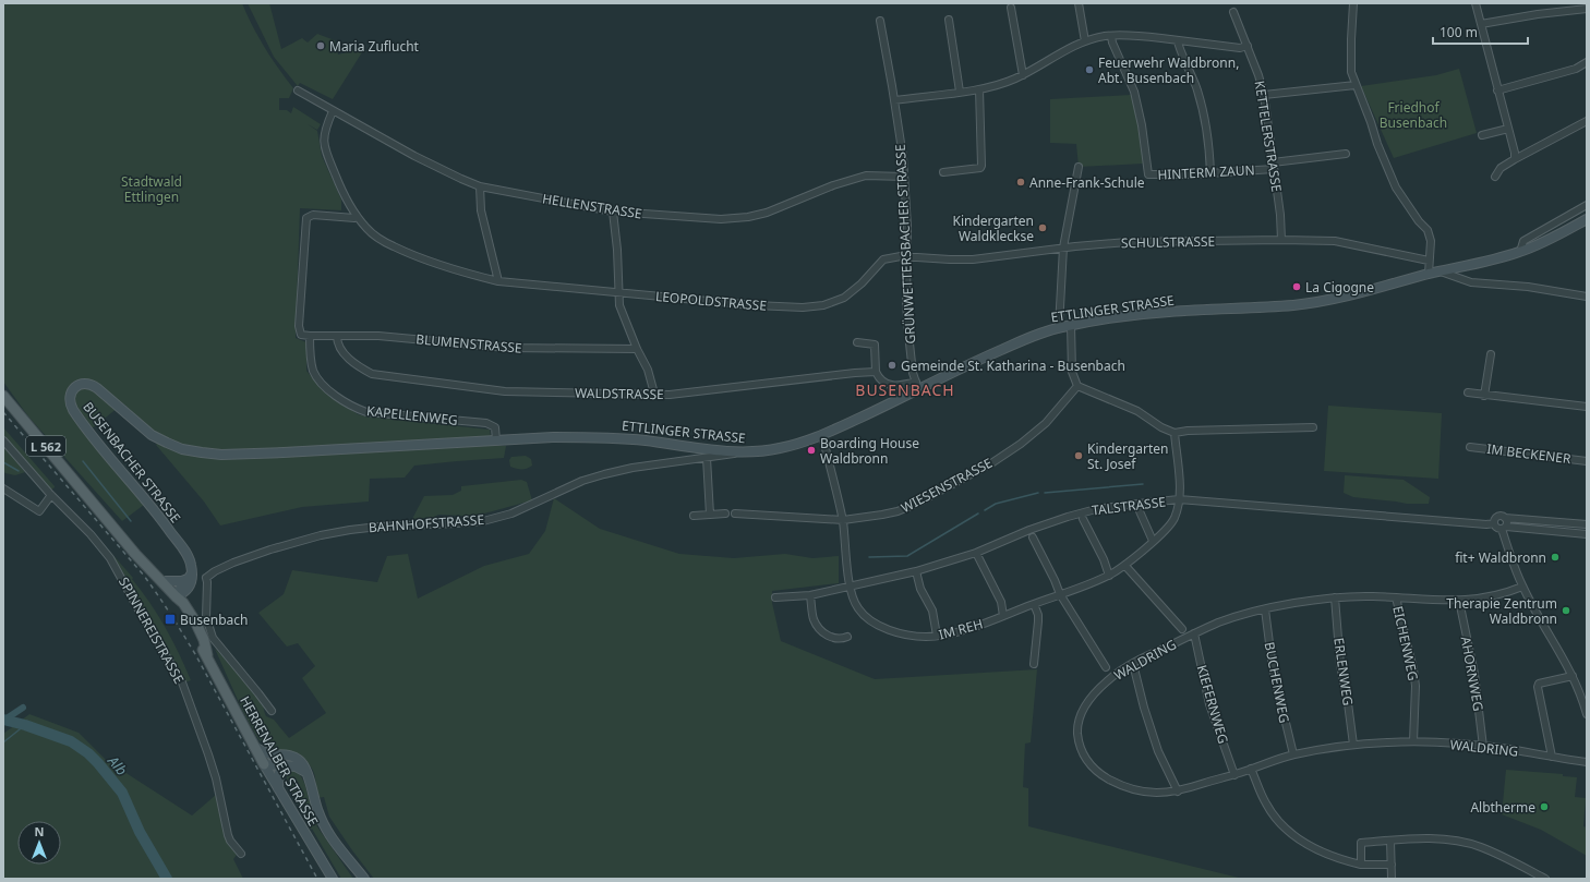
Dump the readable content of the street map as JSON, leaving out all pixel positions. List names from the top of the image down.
{
  "streets": {
    "main road": [
      "ETTLINGER STRASSE",
      "L 562",
      "BUSENBACHER STRASSE",
      "HERRENALBER STRASSE"
    ],
    "street": [
      "KETTELERSTRASSE",
      "HINTERM ZAUN",
      "HELLENSTRASSE",
      "SCHULSTRASSE",
      "GRÜNWETTERSBACHER STRASSE",
      "LEOPOLDSTRASSE",
      "BLUMENSTRASSE",
      "WALDSTRASSE",
      "KAPELLENWEG",
      "IM BECKENER",
      "WIESENSTRASSE",
      "TALSTRASSE",
      "BAHNHOFSTRASSE",
      "IM REH",
      "SPINNEREISTRASSE",
      "EICHENWEG",
      "WALDRING",
      "ERLENWEG",
      "AHORNWEG",
      "BUCHENWEG",
      "KIEFERNWEG"
    ]
  },
  "crossings": [
    ["KETTELERSTRASSE", "HINTERM ZAUN"],
    ["KETTELERSTRASSE", "SCHULSTRASSE"],
    ["HELLENSTRASSE", "GRÜNWETTERSBACHER STRASSE"],
    ["HELLENSTRASSE", "LEOPOLDSTRASSE"],
    ["SCHULSTRASSE", "GRÜNWETTERSBACHER STRASSE"],
    ["SCHULSTRASSE", "LEOPOLDSTRASSE"],
    ["GRÜNWETTERSBACHER STRASSE", "LEOPOLDSTRASSE"],
    ["GRÜNWETTERSBACHER STRASSE", "ETTLINGER STRASSE"],
    ["LEOPOLDSTRASSE", "BLUMENSTRASSE"],
    ["ETTLINGER STRASSE", "KAPELLENWEG"],
    ["ETTLINGER STRASSE", "BUSENBACHER STRASSE"],
    ["ETTLINGER STRASSE", "BAHNHOFSTRASSE"],
    ["ETTLINGER STRASSE", "IM REH"],
    ["BLUMENSTRASSE", "WALDSTRASSE"],
    ["BLUMENSTRASSE", "KAPELLENWEG"],
    ["L 562", "HERRENALBER STRASSE"],
    ["WIESENSTRASSE", "IM REH"],
    ["TALSTRASSE", "IM REH"],
    ["EICHENWEG", "WALDRING"],
    ["WALDRING", "ERLENWEG"],
    ["WALDRING", "AHORNWEG"],
    ["WALDRING", "BUCHENWEG"],
    ["WALDRING", "KIEFERNWEG"]
  ],
  "districts": ["BUSENBACH"],
  "water": ["Alb"],
  "parks": ["Friedhof Busenbach", "Stadtwald Ettlingen"],
  "places": {
    "other": [
      "Maria Zuflucht",
      "Feuerwehr Waldbronn, Abt. Busenbach",
      "Anne-Frank-Schule",
      "Kindergarten Waldkleckse",
      "La Cigogne",
      "Gemeinde St. Katharina - Busenbach",
      "Boarding House Waldbronn",
      "Kindergarten St. Josef",
      "fit+ Waldbronn",
      "Therapie Zentrum Waldbronn",
      "Albtherme"
    ],
    "transit": ["Busenbach"]
  },
  "scale_bar": "100 m",
  "north": "top"
}
